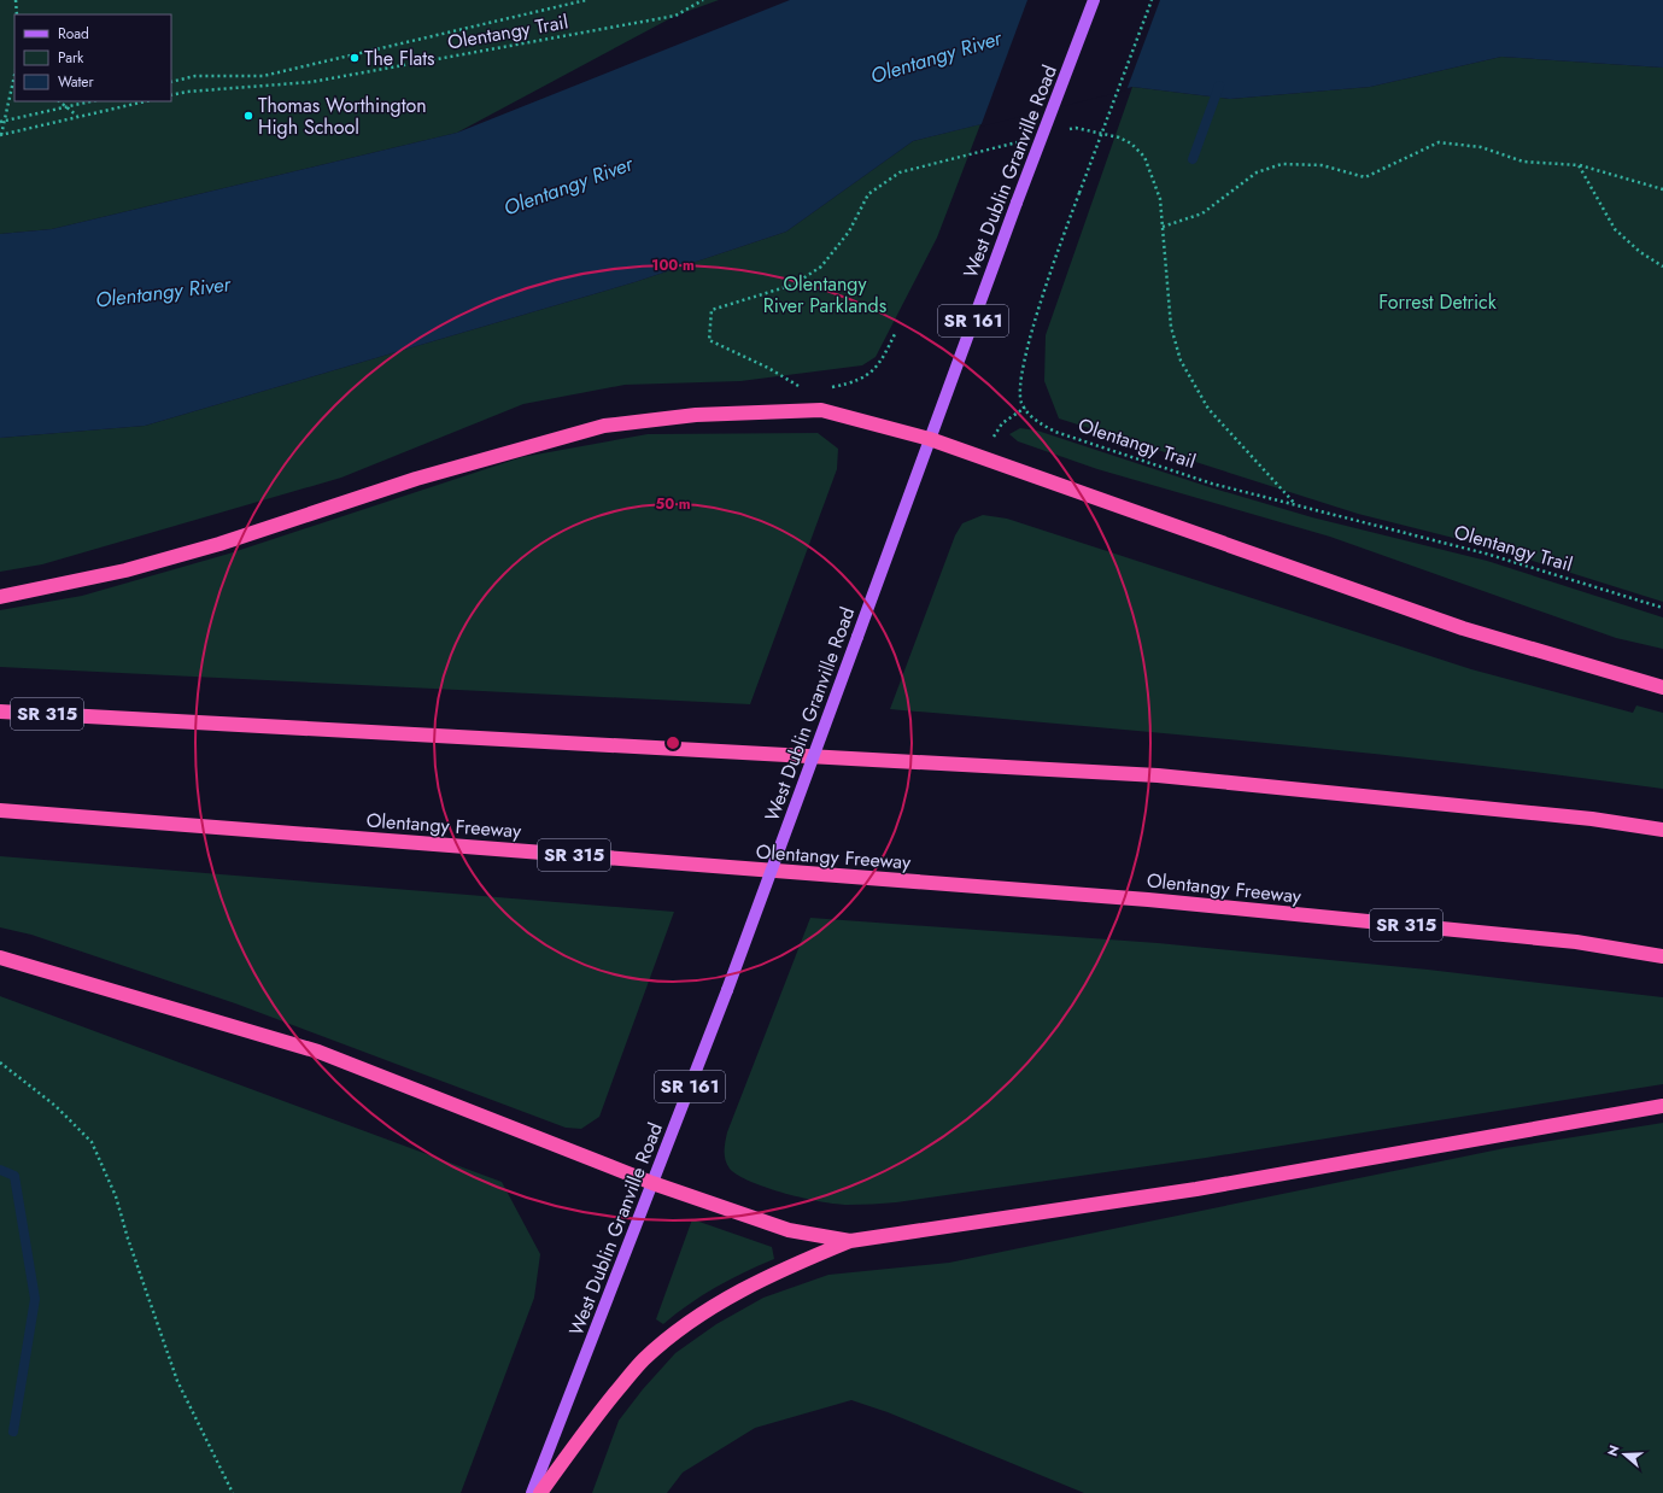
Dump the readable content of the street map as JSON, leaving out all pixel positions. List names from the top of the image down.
{
  "streets": {
    "highway": ["SR 315", "Olentangy Freeway"],
    "main road": ["West Dublin Granville Road", "SR 161"],
    "path": ["Olentangy Trail"]
  },
  "water": ["Olentangy River"],
  "parks": ["Olentangy River Parklands", "Forrest Detrick"],
  "places": ["The Flats", "Thomas Worthington High School"],
  "legend": ["Road", "Park", "Water"],
  "north": "left",
  "rings": ["100 m", "50 m"]
}
